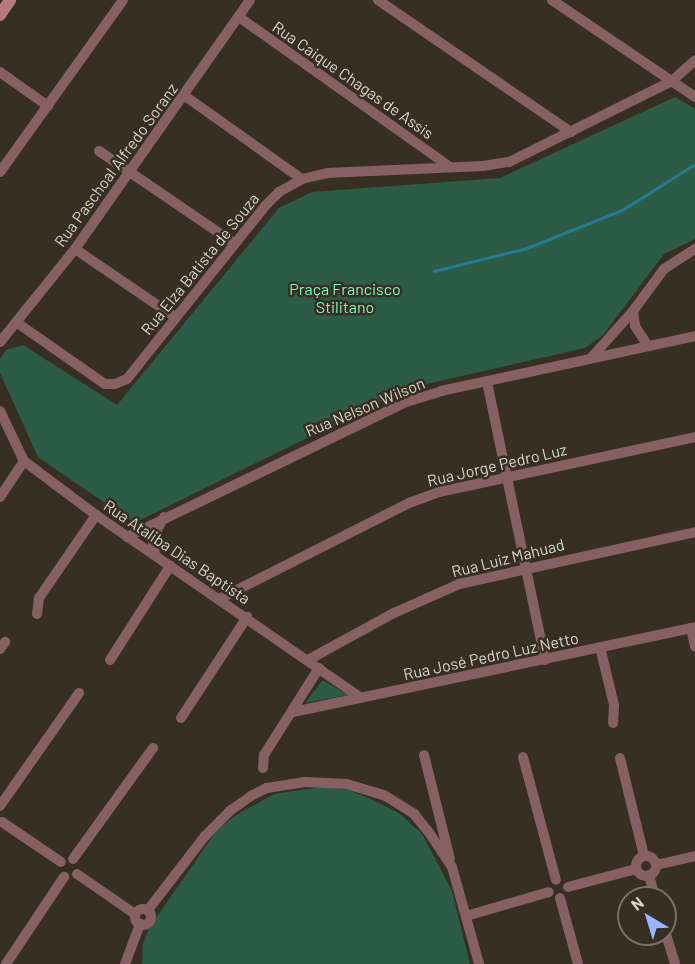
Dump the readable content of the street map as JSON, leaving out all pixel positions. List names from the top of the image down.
{
  "streets": {
    "street": [
      "Rua Caique Chagas de Assis",
      "Rua Paschoal Alfredo Soranz",
      "Rua Elza Batista de Souza",
      "Rua Nelson Wilson",
      "Rua Jorge Pedro Luz",
      "Rua Ataliba Dias Baptista",
      "Rua Luiz Mahuad",
      "Rua José Pedro Luz Netto"
    ]
  },
  "crossings": [
    ["Rua Caique Chagas de Assis", "Rua Paschoal Alfredo Soranz"],
    ["Rua Caique Chagas de Assis", "Rua Elza Batista de Souza"],
    ["Rua Paschoal Alfredo Soranz", "Rua Elza Batista de Souza"],
    ["Rua Nelson Wilson", "Rua Ataliba Dias Baptista"],
    ["Rua Jorge Pedro Luz", "Rua Ataliba Dias Baptista"],
    ["Rua Ataliba Dias Baptista", "Rua Luiz Mahuad"],
    ["Rua Ataliba Dias Baptista", "Rua José Pedro Luz Netto"]
  ],
  "parks": ["Praça Francisco Stilitano"],
  "north": "top left"
}
